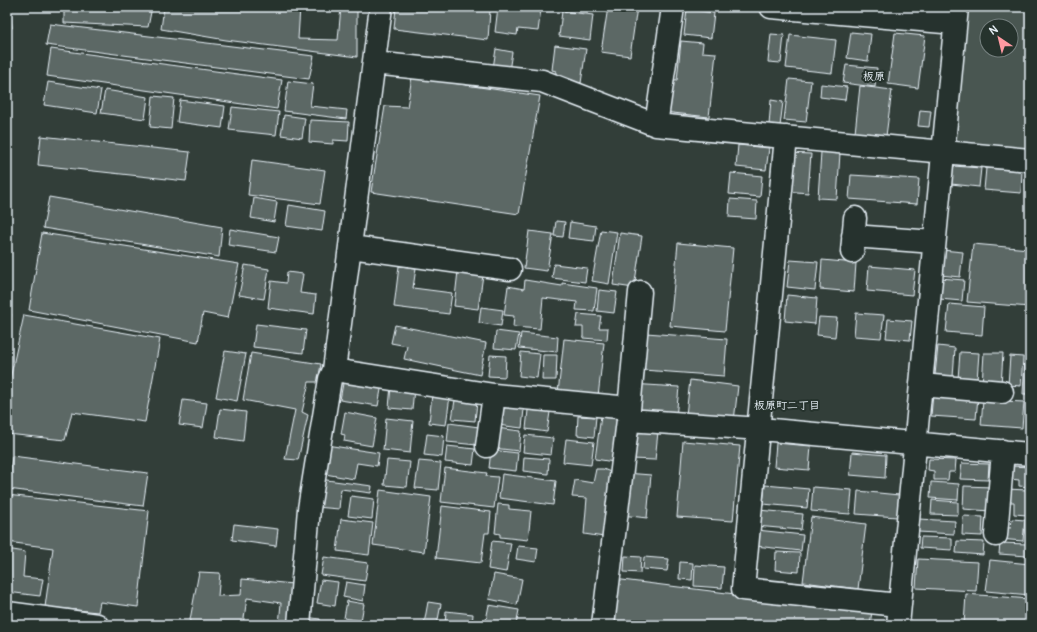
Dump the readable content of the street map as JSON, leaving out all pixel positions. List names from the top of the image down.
{
  "districts": ["板原", "板原町二丁目"],
  "north": "top left"
}
